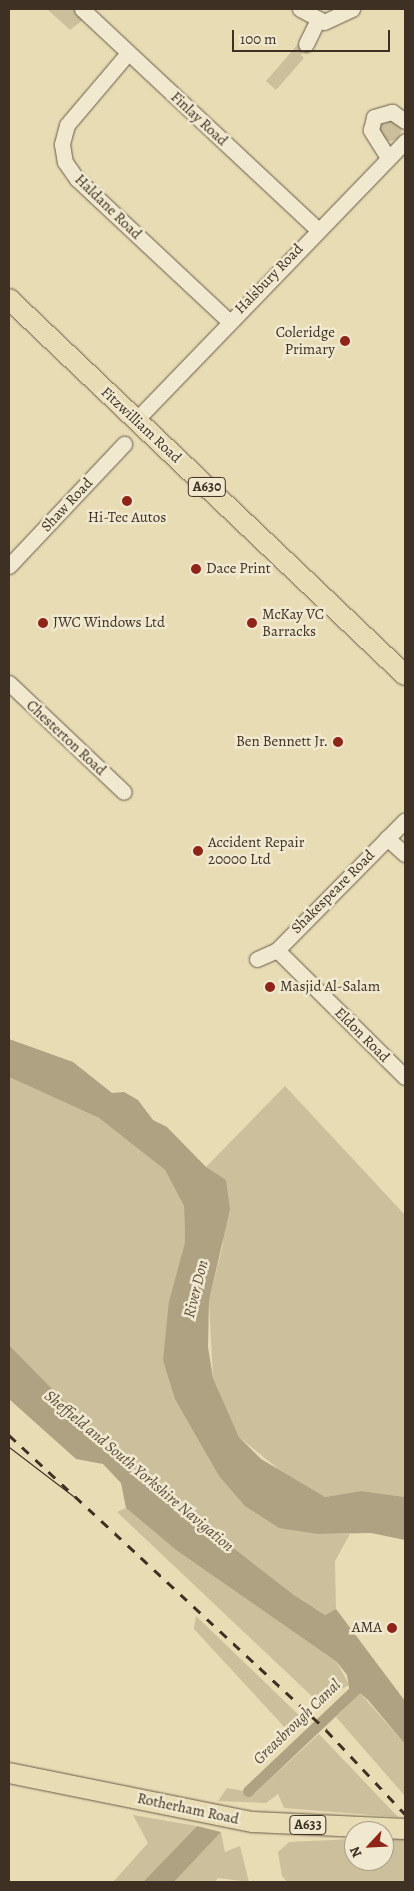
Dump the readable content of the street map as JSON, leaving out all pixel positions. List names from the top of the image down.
{
  "streets": {
    "main road": [
      "Fitzwilliam Road",
      "A630",
      "Rotherham Road",
      "A633"
    ],
    "street": [
      "Finlay Road",
      "Haldane Road",
      "Halsbury Road",
      "Shaw Road",
      "Chesterton Road",
      "Shakespeare Road",
      "Eldon Road"
    ]
  },
  "crossings": [
    ["Finlay Road", "Haldane Road"],
    ["Finlay Road", "Halsbury Road"],
    ["Haldane Road", "Halsbury Road"],
    ["Halsbury Road", "Fitzwilliam Road"],
    ["Shakespeare Road", "Eldon Road"]
  ],
  "water": ["River Don", "Sheffield and South Yorkshire Navigation", "Greasbrough Canal"],
  "places": [
    "Coleridge Primary",
    "Hi-Tec Autos",
    "Dace Print",
    "JWC Windows Ltd",
    "McKay VC Barracks",
    "Ben Bennett Jr.",
    "Accident Repair 20000 Ltd",
    "Masjid Al-Salam",
    "AMA"
  ],
  "scale_bar": "100 m",
  "north": "bottom left"
}
